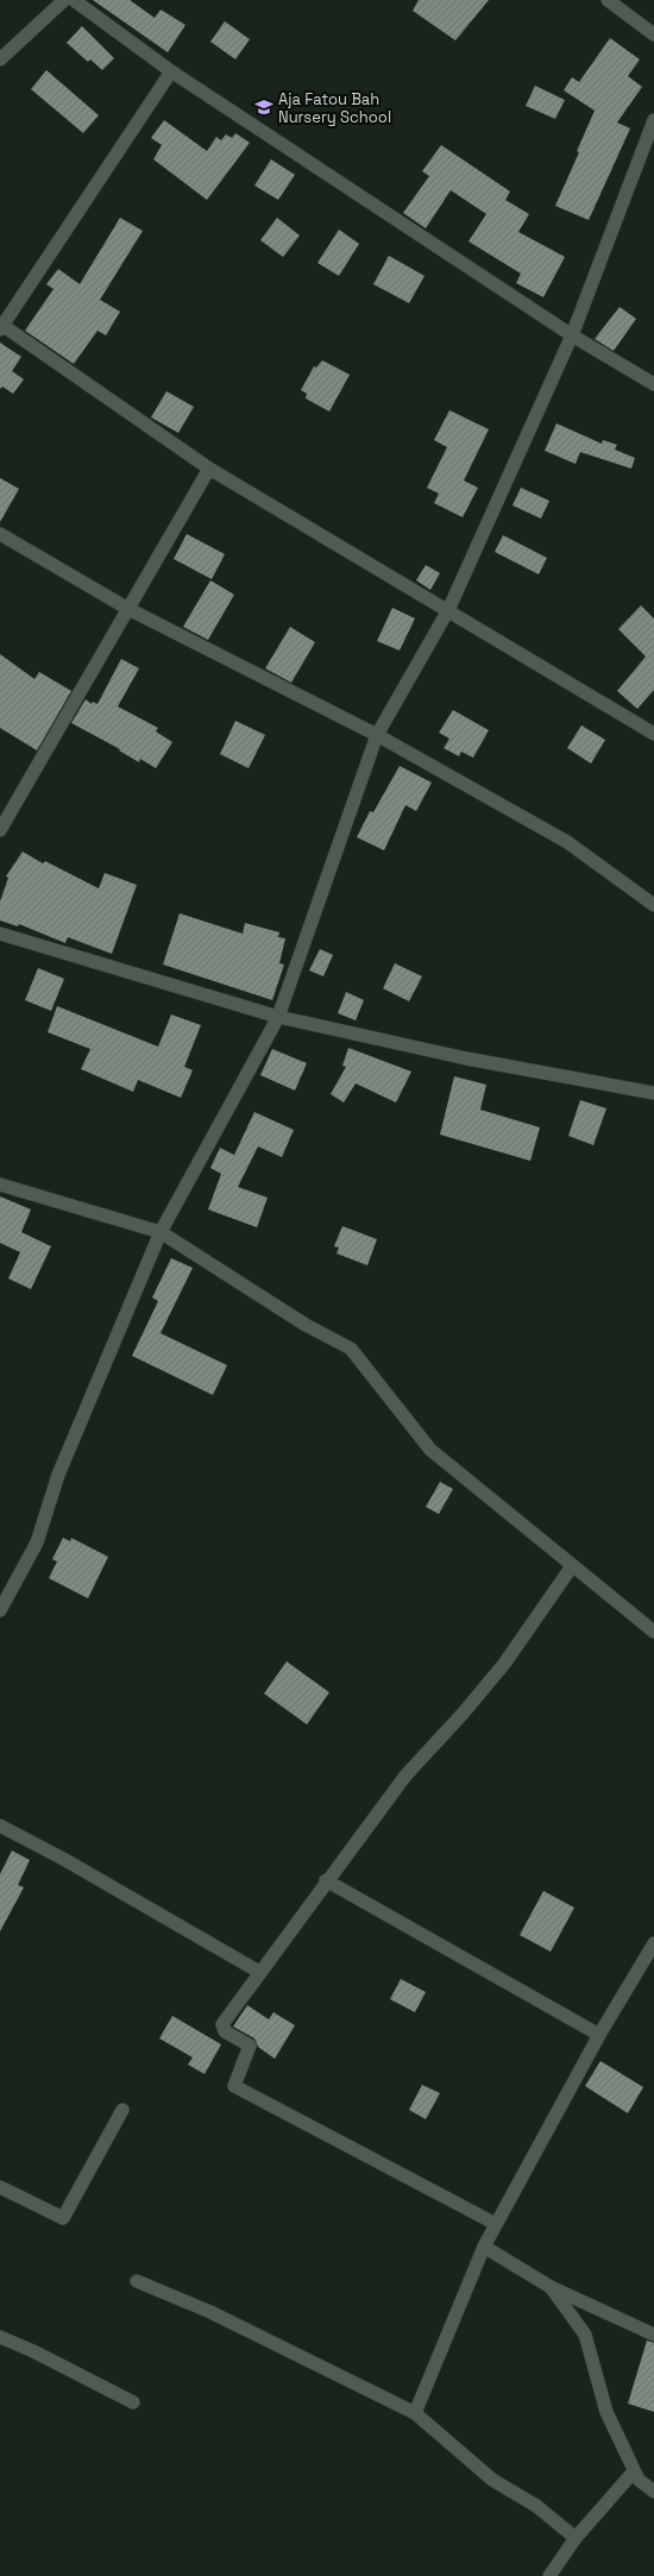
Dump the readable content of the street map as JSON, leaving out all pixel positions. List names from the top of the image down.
{
  "places": {
    "school or university": ["Aja Fatou Bah Nursery School"]
  }
}
